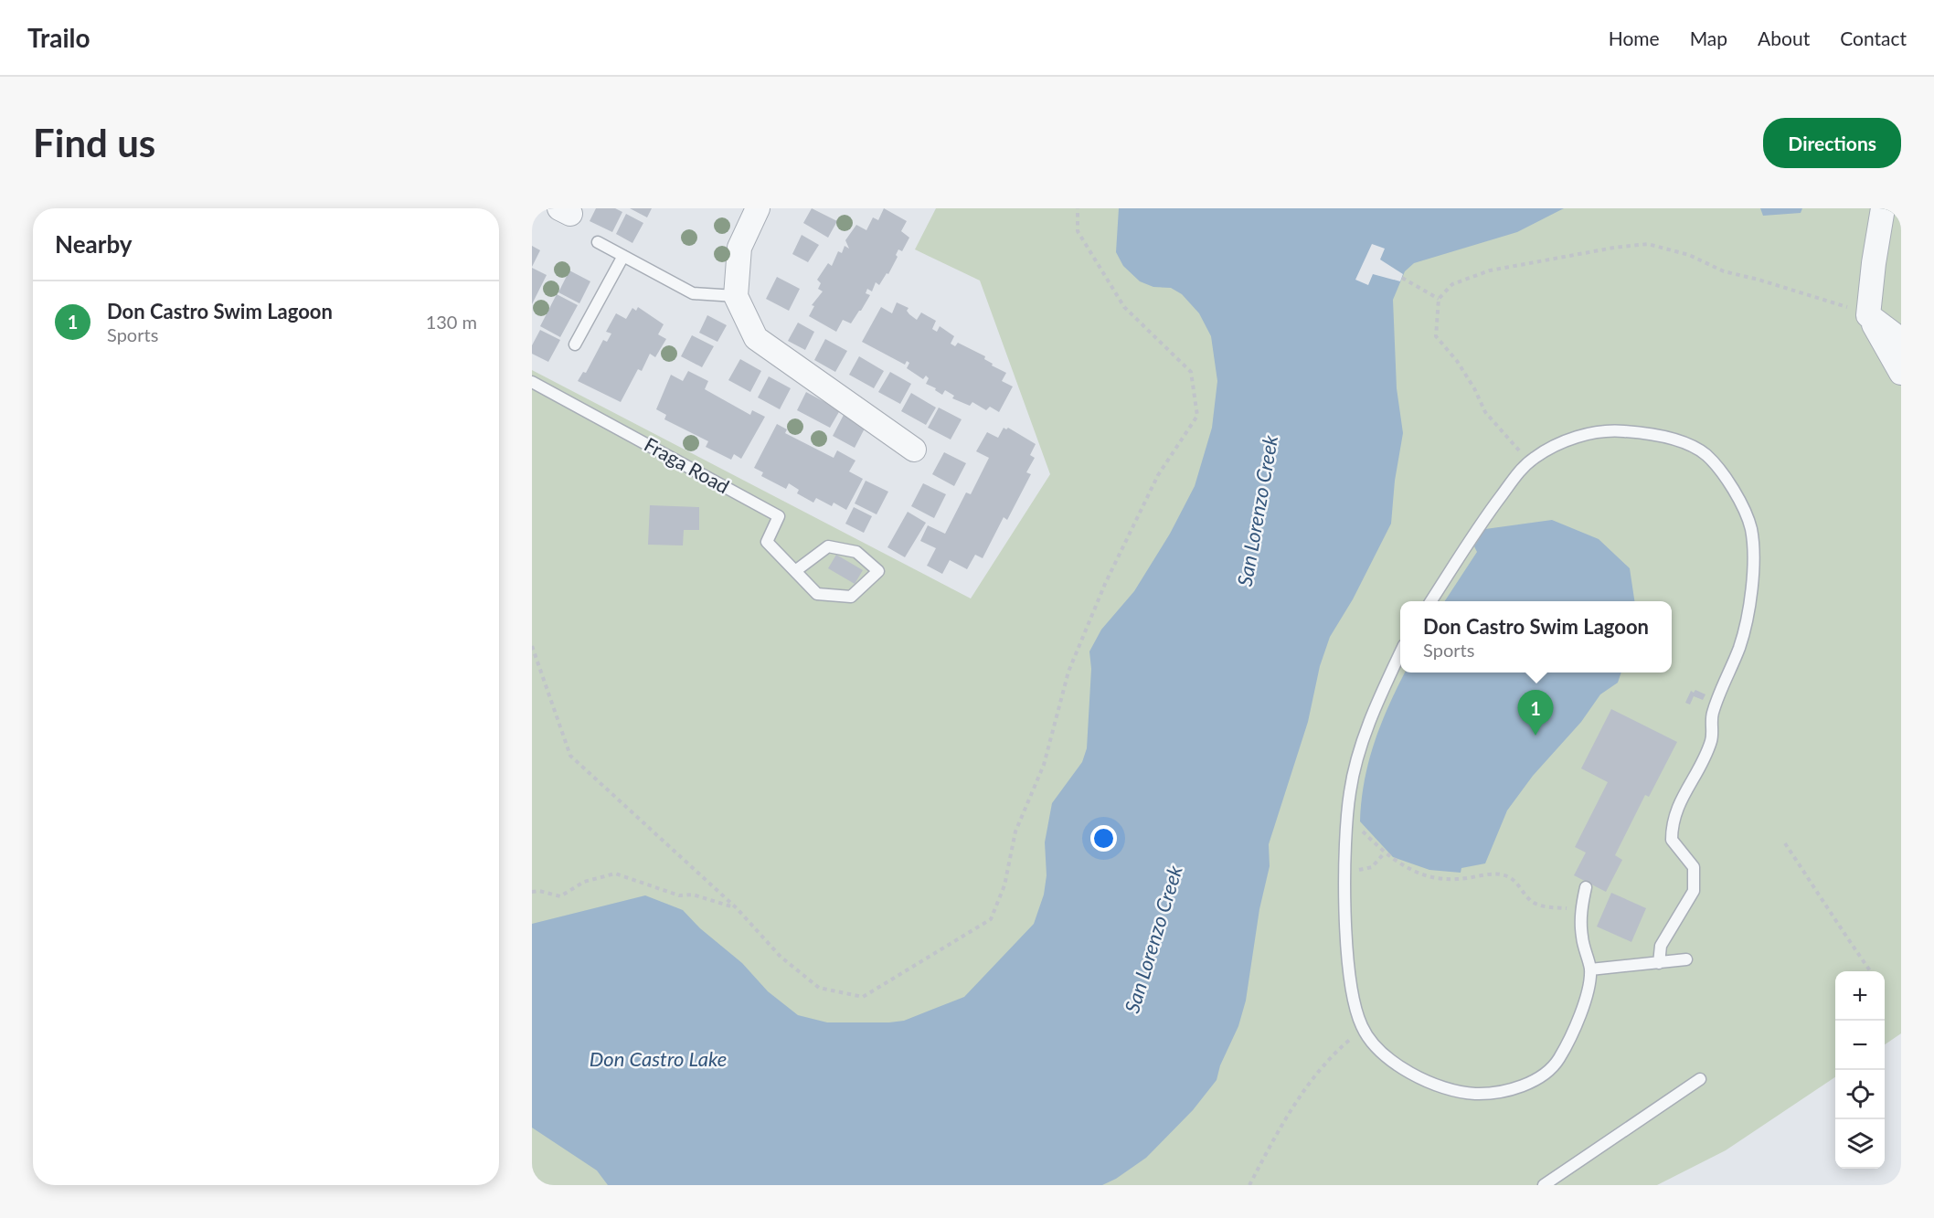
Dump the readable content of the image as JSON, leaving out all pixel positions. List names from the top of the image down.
{
  "streets": {
    "lane": ["Fraga Road"]
  },
  "water": ["San Lorenzo Creek", "Don Castro Lake"],
  "page": {
    "header": "Trailo",
    "nav": [
      "Home",
      "Map",
      "About",
      "Contact"
    ],
    "buttons": "Directions",
    "title": "Find us",
    "heading": "Nearby",
    "list": [
      {
        "mark": "1",
        "name": "Don Castro Swim Lagoon",
        "note": "Sports",
        "value": "130 m"
      }
    ],
    "popup": ["Don Castro Swim Lagoon", "Sports"],
    "pins": "1",
    "map_buttons": ["+", "−"]
  }
}
